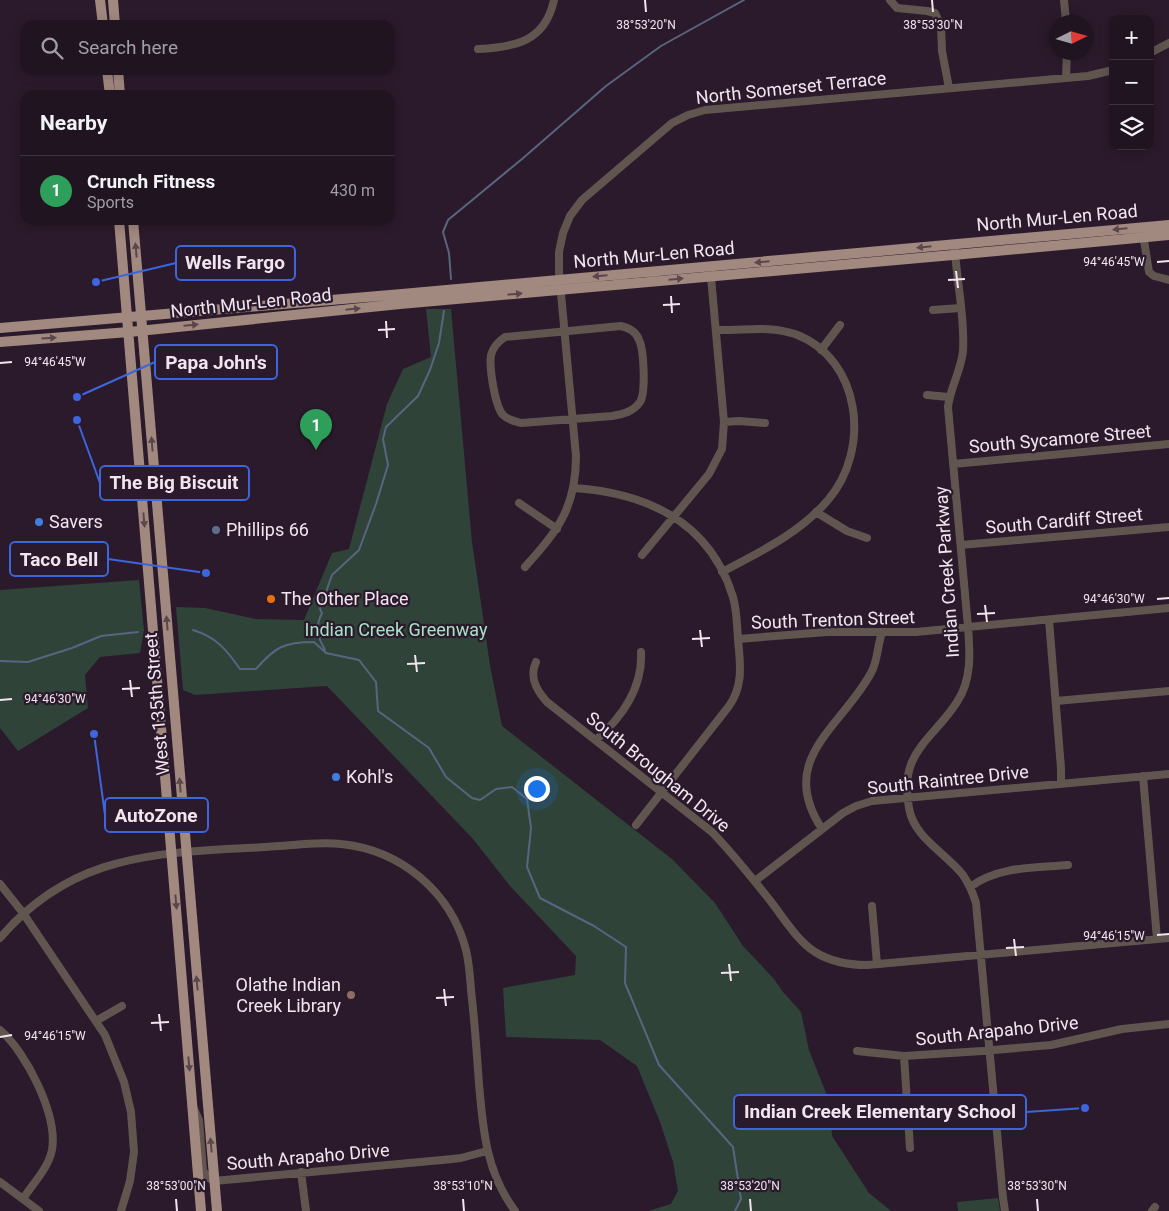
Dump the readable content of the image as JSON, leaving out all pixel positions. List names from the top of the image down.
{
  "streets": {
    "main road": ["North Mur-Len Road", "West 135th Street"],
    "street": [
      "North Somerset Terrace",
      "South Sycamore Street",
      "South Cardiff Street",
      "Indian Creek Parkway",
      "South Trenton Street",
      "South Brougham Drive",
      "South Raintree Drive",
      "South Arapaho Drive"
    ]
  },
  "crossings": [
    ["North Somerset Terrace", "North Mur-Len Road"],
    ["North Mur-Len Road", "Indian Creek Parkway"],
    ["North Mur-Len Road", "West 135th Street"],
    ["South Sycamore Street", "Indian Creek Parkway"],
    ["South Cardiff Street", "Indian Creek Parkway"],
    ["Indian Creek Parkway", "South Trenton Street"],
    ["Indian Creek Parkway", "South Brougham Drive"],
    ["Indian Creek Parkway", "South Raintree Drive"],
    ["Indian Creek Parkway", "South Arapaho Drive"],
    ["West 135th Street", "South Arapaho Drive"],
    ["South Brougham Drive", "South Raintree Drive"]
  ],
  "parks": ["Indian Creek Greenway"],
  "places": [
    "Wells Fargo",
    "Papa John's",
    "The Big Biscuit",
    "Savers",
    "Phillips 66",
    "Taco Bell",
    "The Other Place",
    "AutoZone",
    "Kohl's",
    "Olathe Indian Creek Library",
    "Indian Creek Elementary School"
  ],
  "north": "right",
  "page": {
    "map_buttons": ["+", "−"],
    "search": "Search here",
    "heading": "Nearby",
    "list": [
      {
        "mark": "1",
        "name": "Crunch Fitness",
        "note": "Sports",
        "value": "430 m"
      }
    ],
    "pins": "1"
  },
  "coordinates": [
    "38°53'20\"N",
    "38°53'30\"N",
    "94°46'45\"W",
    "94°46'30\"W",
    "94°46'15\"W",
    "38°53'00\"N",
    "38°53'10\"N"
  ]
}
